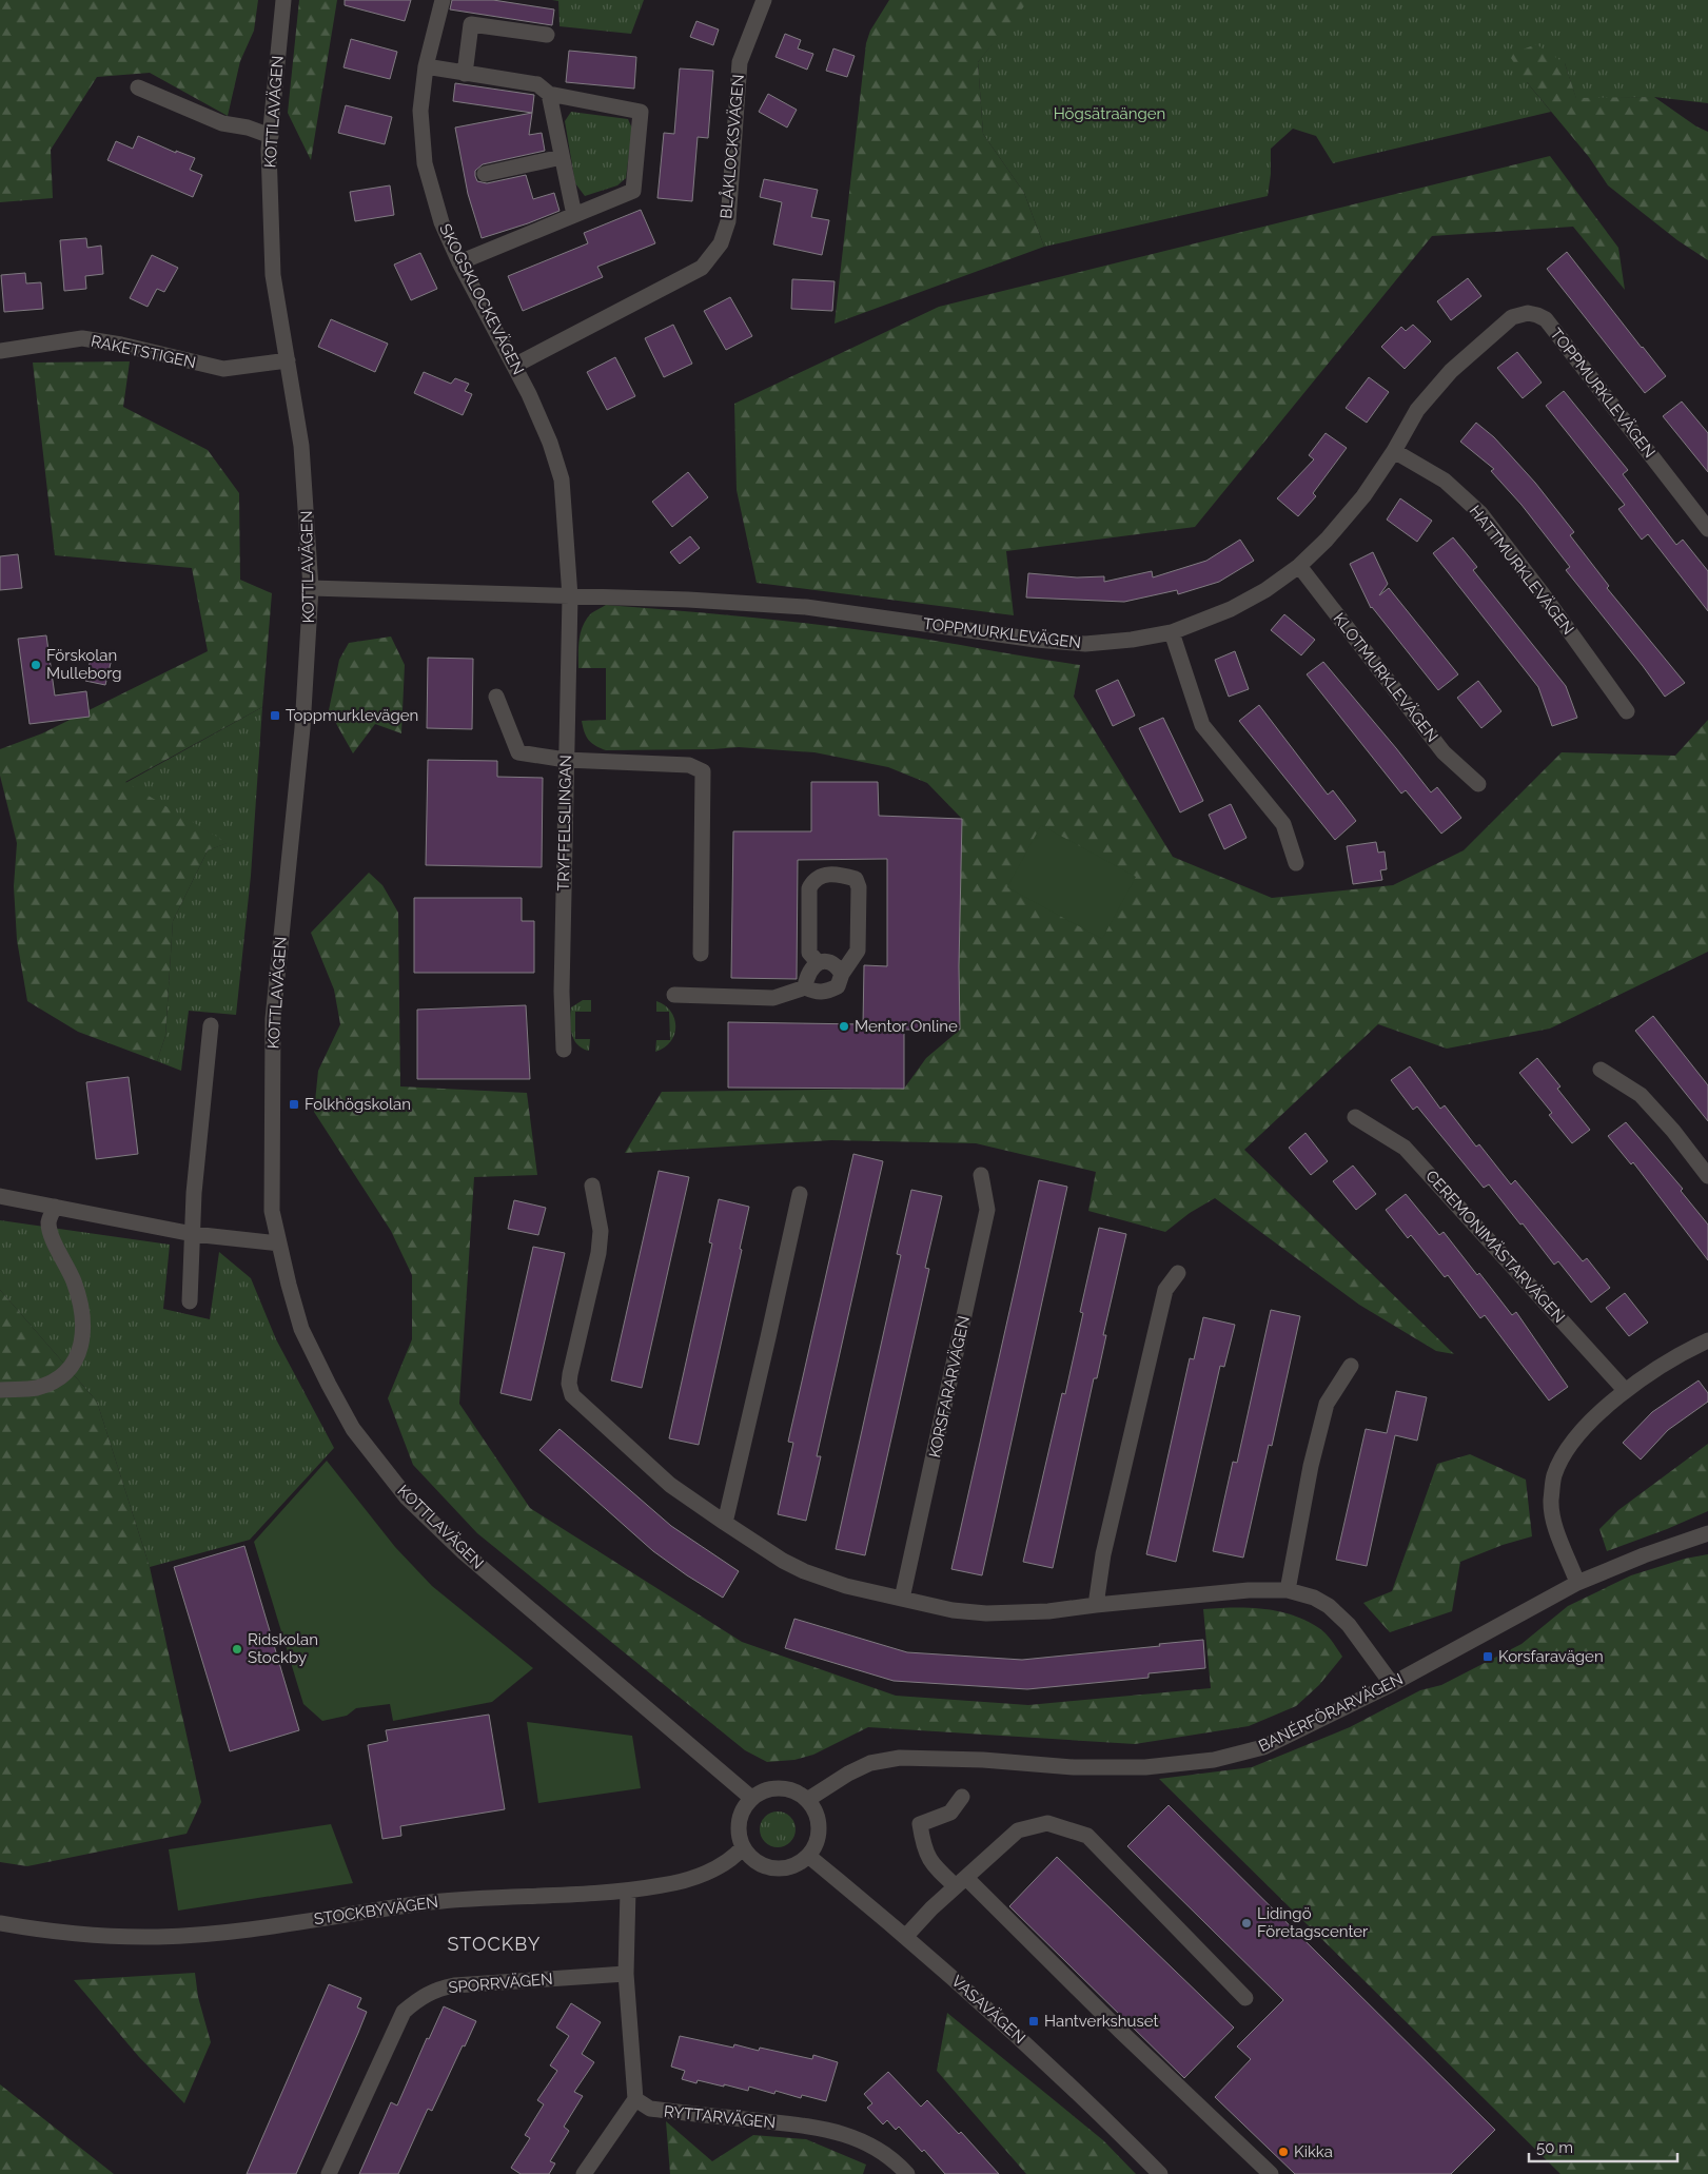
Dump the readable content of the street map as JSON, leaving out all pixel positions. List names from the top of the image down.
{
  "streets": {
    "street": [
      "KOTTLAVÄGEN",
      "BLÅKLOCKSVÄGEN",
      "SKOGSKLOCKEVÄGEN",
      "RAKETSTIGEN",
      "TOPPMURKLEVÄGEN",
      "HATTMURKLEVÄGEN",
      "KLOTMURKLEVÄGEN",
      "TRYFFELSLINGAN",
      "CEREMONIMÄSTARVÄGEN",
      "KORSFARARVÄGEN",
      "BANÉRFÖRARVÄGEN",
      "STOCKBYVÄGEN",
      "SPORRVÄGEN",
      "VASAVÄGEN",
      "RYTTARVÄGEN"
    ]
  },
  "crossings": [
    ["KOTTLAVÄGEN", "RAKETSTIGEN"],
    ["KOTTLAVÄGEN", "TOPPMURKLEVÄGEN"],
    ["KOTTLAVÄGEN", "BANÉRFÖRARVÄGEN"],
    ["KOTTLAVÄGEN", "STOCKBYVÄGEN"],
    ["KOTTLAVÄGEN", "VASAVÄGEN"],
    ["BLÅKLOCKSVÄGEN", "SKOGSKLOCKEVÄGEN"],
    ["SKOGSKLOCKEVÄGEN", "TOPPMURKLEVÄGEN"],
    ["SKOGSKLOCKEVÄGEN", "TRYFFELSLINGAN"],
    ["TOPPMURKLEVÄGEN", "HATTMURKLEVÄGEN"],
    ["TOPPMURKLEVÄGEN", "KLOTMURKLEVÄGEN"],
    ["TOPPMURKLEVÄGEN", "TRYFFELSLINGAN"],
    ["BANÉRFÖRARVÄGEN", "STOCKBYVÄGEN"],
    ["BANÉRFÖRARVÄGEN", "VASAVÄGEN"],
    ["STOCKBYVÄGEN", "VASAVÄGEN"]
  ],
  "districts": ["STOCKBY"],
  "parks": ["Högsätraängen"],
  "places": {
    "other": [
      "Förskolan Mulleborg",
      "Mentor Online",
      "Ridskolan Stockby",
      "Lidingö Företagscenter",
      "Kikka"
    ],
    "transit": [
      "Toppmurklevägen",
      "Folkhögskolan",
      "Korsfaravägen",
      "Hantverkshuset"
    ]
  },
  "scale_bar": "50 m"
}
